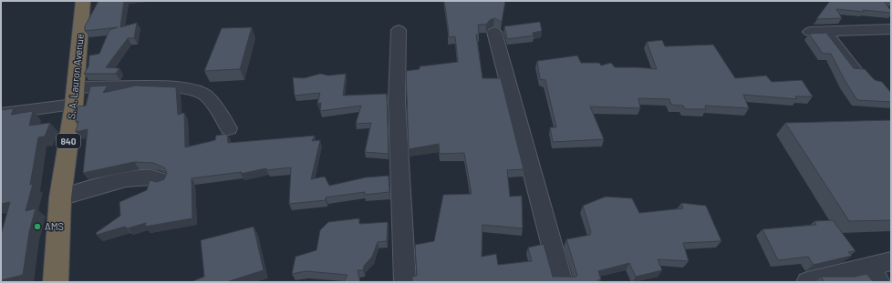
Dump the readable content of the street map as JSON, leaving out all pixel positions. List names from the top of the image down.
{
  "streets": {
    "highway": ["S. A. Lauron Avenue", "840"]
  },
  "places": ["AMS"]
}
